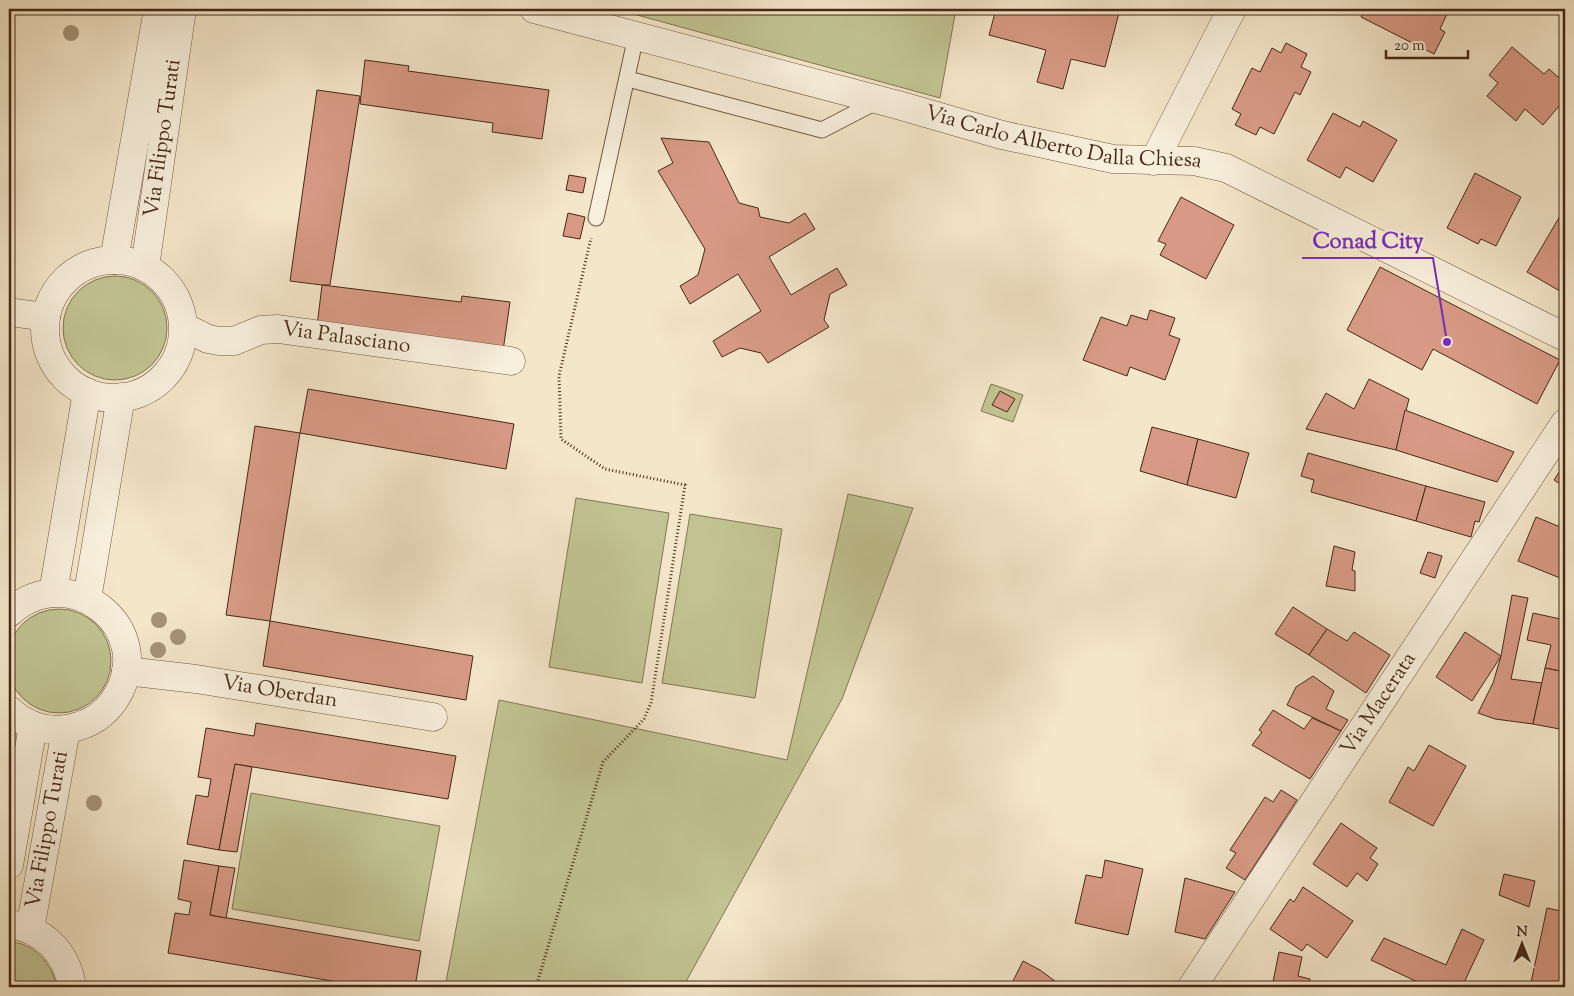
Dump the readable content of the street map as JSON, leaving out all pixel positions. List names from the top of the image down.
{
  "streets": {
    "street": [
      "Via Carlo Alberto Dalla Chiesa",
      "Via Filippo Turati",
      "Via Palasciano",
      "Via Oberdan",
      "Via Macerata"
    ]
  },
  "crossings": [
    ["Via Filippo Turati", "Via Palasciano"],
    ["Via Filippo Turati", "Via Oberdan"]
  ],
  "places": ["Conad City"],
  "scale_bar": "20 m",
  "north": "top"
}
